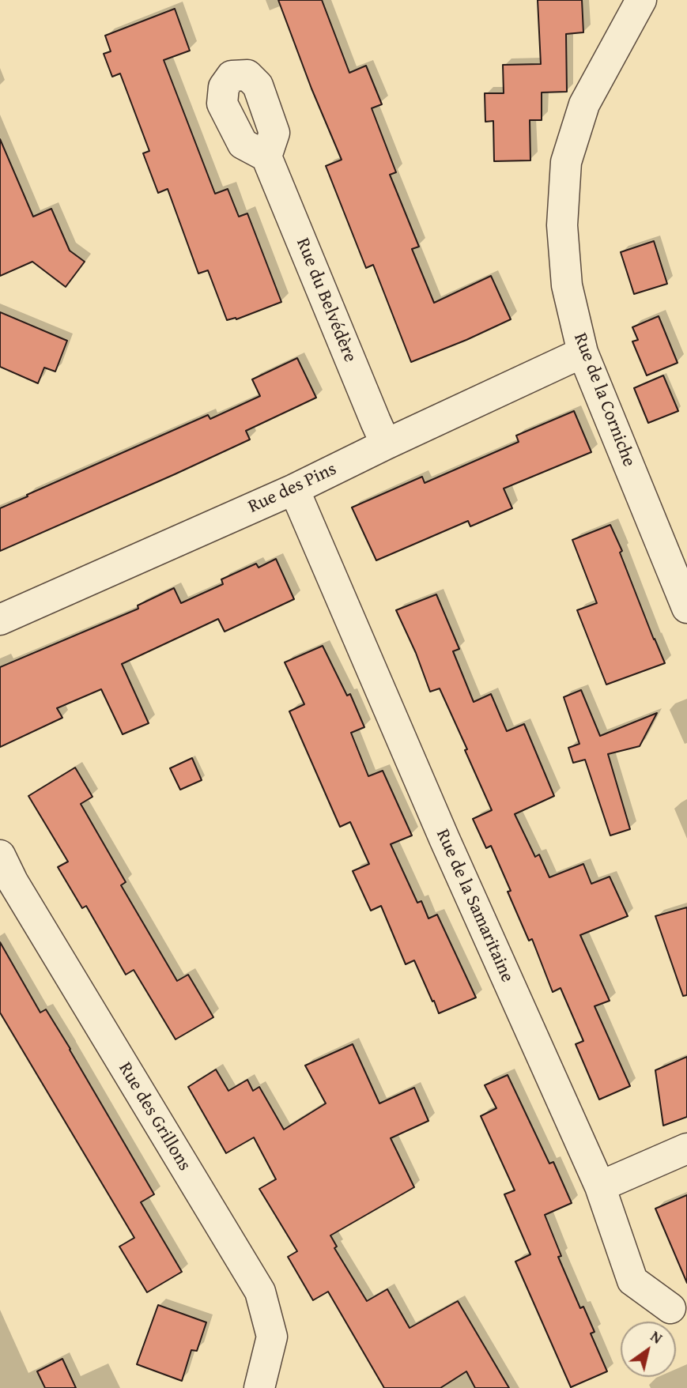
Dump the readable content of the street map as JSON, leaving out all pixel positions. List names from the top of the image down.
{
  "streets": {
    "street": [
      "Rue du Belvédère",
      "Rue de la Corniche",
      "Rue des Pins",
      "Rue de la Samaritaine",
      "Rue des Grillons"
    ]
  },
  "crossings": [
    ["Rue du Belvédère", "Rue des Pins"],
    ["Rue de la Corniche", "Rue des Pins"],
    ["Rue des Pins", "Rue de la Samaritaine"]
  ],
  "north": "top right"
}
